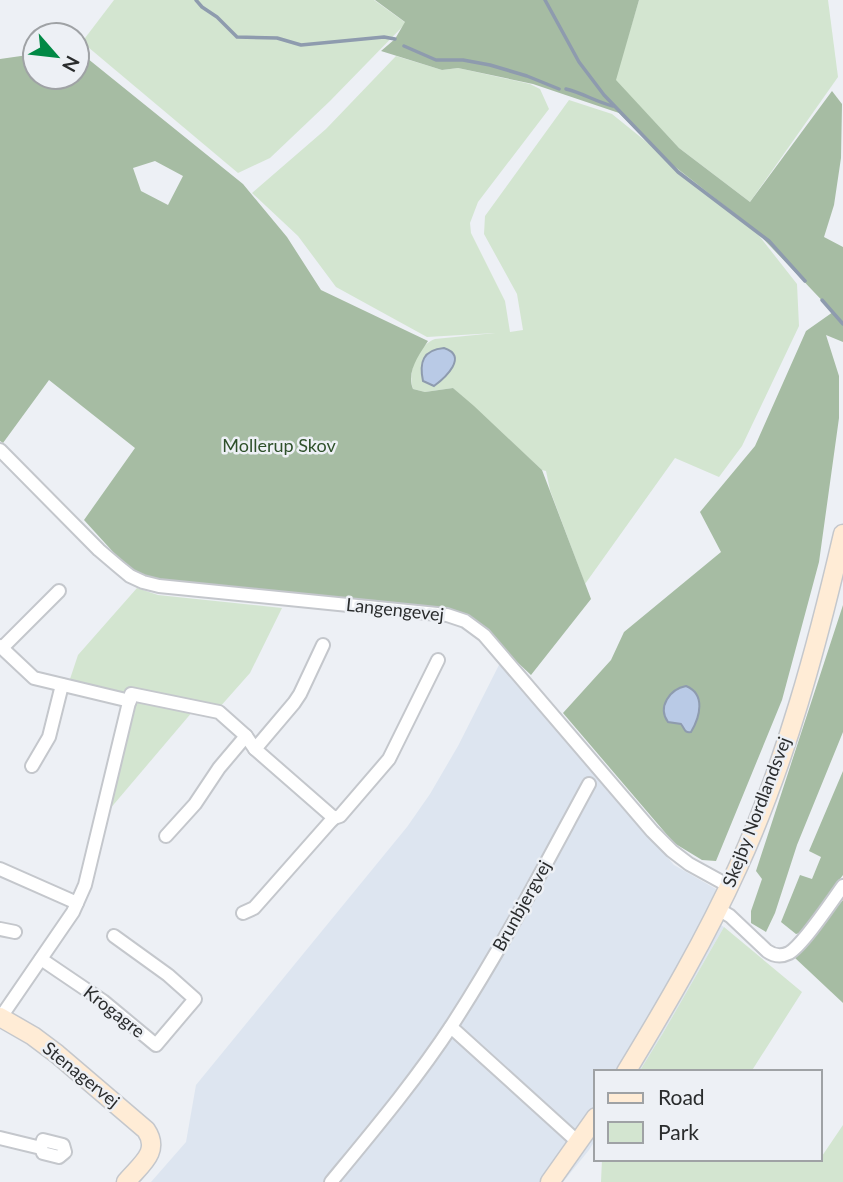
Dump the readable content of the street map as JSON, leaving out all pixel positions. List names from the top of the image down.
{
  "streets": {
    "street": [
      "Langengevej",
      "Skejby Nordlandsvej",
      "Brunbjergvej",
      "Krogagre",
      "Stenagervej"
    ]
  },
  "crossings": [
    ["Langengevej", "Skejby Nordlandsvej"]
  ],
  "parks": ["Mollerup Skov"],
  "legend": ["Road", "Park"],
  "north": "bottom right"
}
